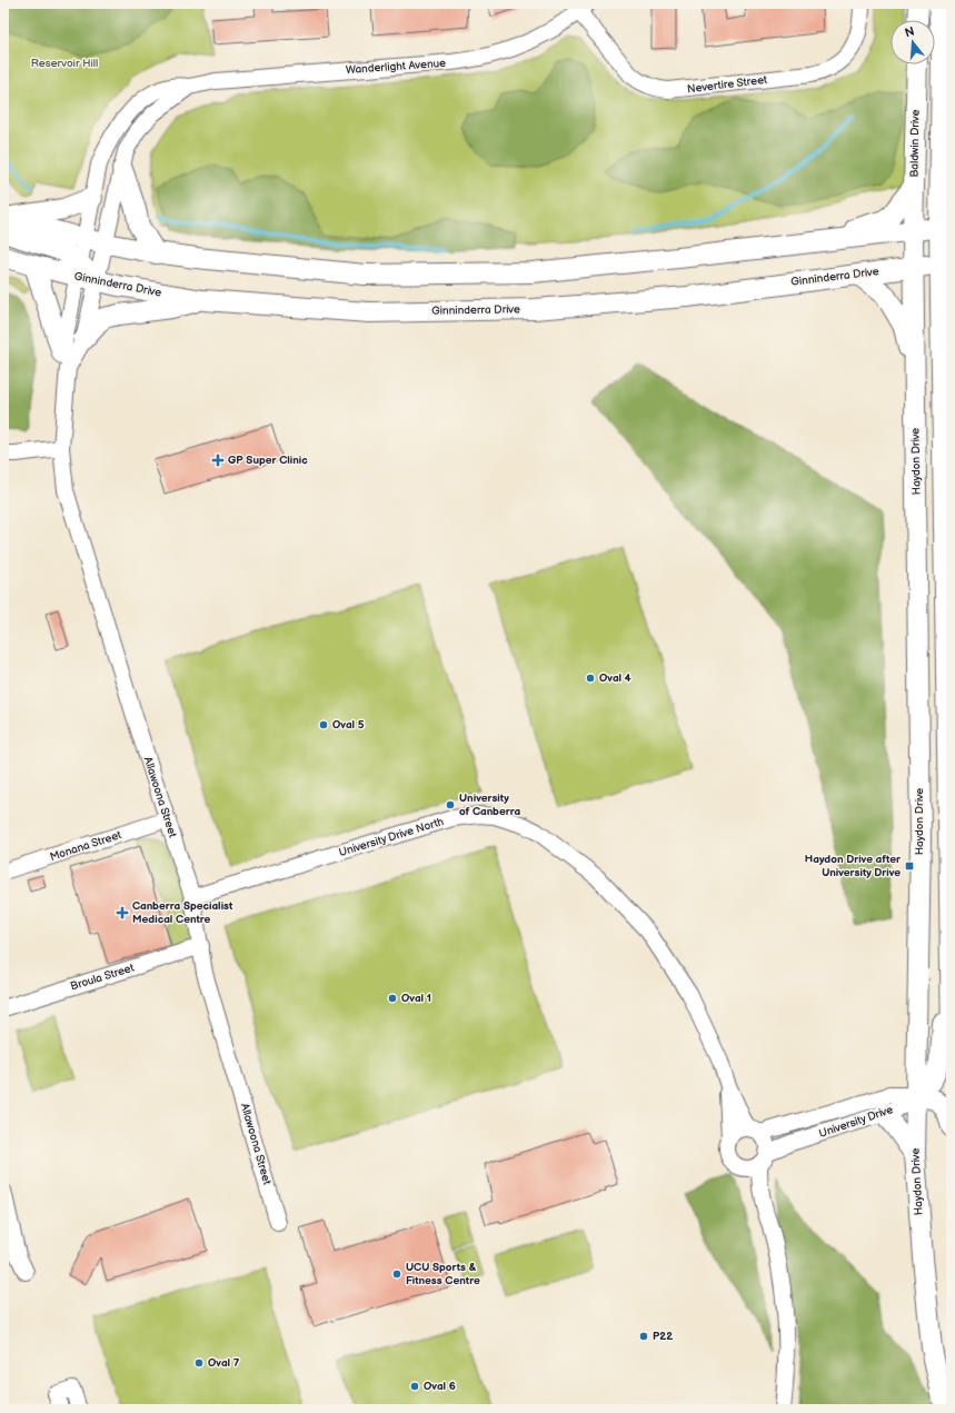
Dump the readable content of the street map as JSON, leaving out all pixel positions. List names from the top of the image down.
{
  "streets": {
    "main road": ["Baldwin Drive", "Ginninderra Drive", "Haydon Drive"],
    "street": [
      "Wanderlight Avenue",
      "Nevertire Street",
      "Allawoona Street",
      "University Drive North",
      "Monana Street",
      "Broula Street",
      "University Drive"
    ]
  },
  "crossings": [
    ["Wanderlight Avenue", "Nevertire Street"],
    ["Wanderlight Avenue", "Ginninderra Drive"],
    ["Wanderlight Avenue", "Allawoona Street"],
    ["Baldwin Drive", "Haydon Drive"],
    ["Ginninderra Drive", "Haydon Drive"],
    ["Ginninderra Drive", "Allawoona Street"],
    ["Haydon Drive", "University Drive"],
    ["Allawoona Street", "University Drive North"],
    ["Allawoona Street", "Monana Street"],
    ["Allawoona Street", "Broula Street"],
    ["University Drive North", "University Drive"]
  ],
  "parks": ["Reservoir Hill"],
  "places": {
    "health": ["GP Super Clinic", "Canberra Specialist Medical Centre"],
    "other": [
      "Oval 4",
      "Oval 5",
      "University of Canberra",
      "Oval 1",
      "UCU Sports & Fitness Centre",
      "P22",
      "Oval 7",
      "Oval 6"
    ],
    "transit": ["Haydon Drive after University Drive"]
  },
  "north": "top"
}
